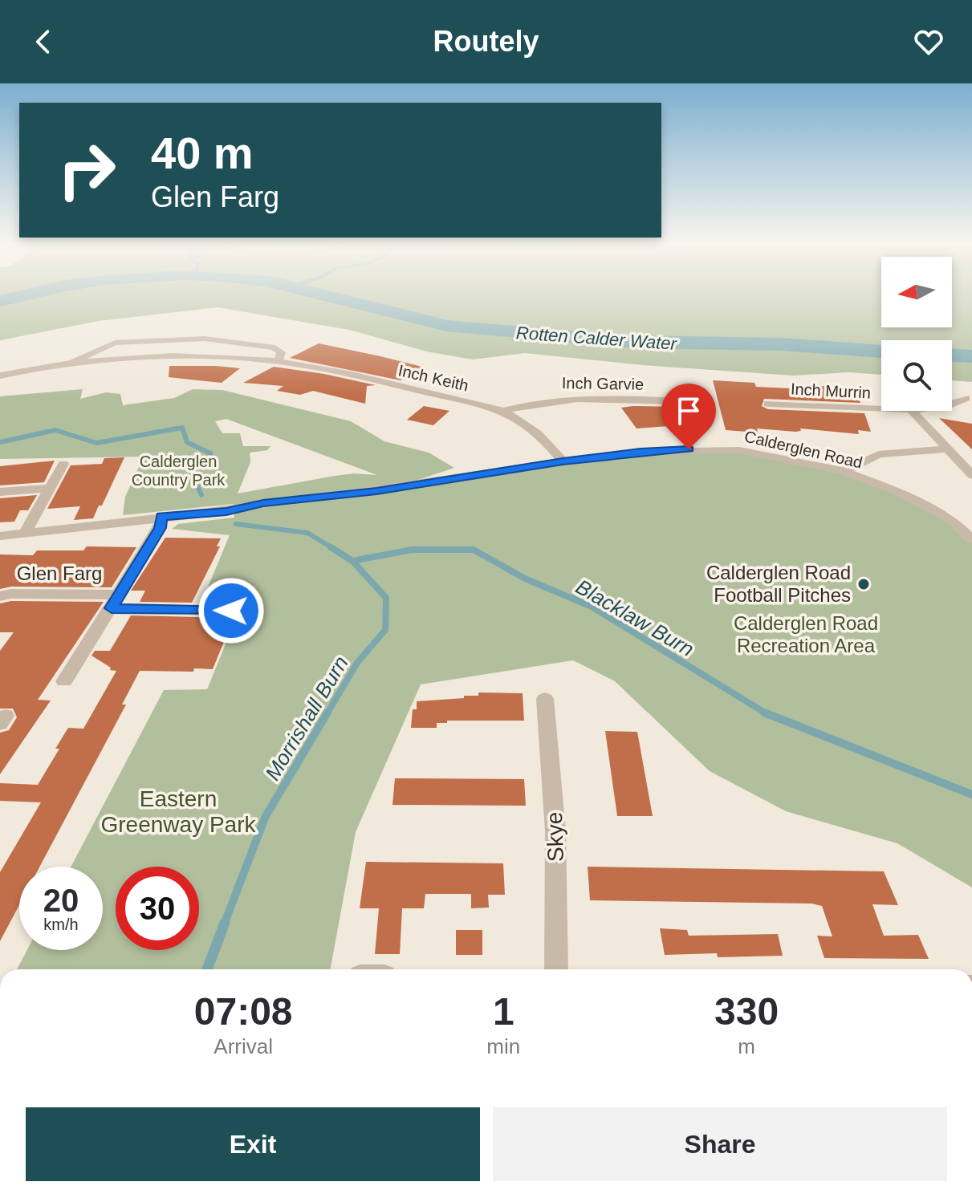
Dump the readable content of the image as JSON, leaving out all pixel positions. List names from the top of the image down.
{
  "streets": {
    "street": [
      "Inch Keith",
      "Inch Garvie",
      "Inch Murrin",
      "Calderglen Road",
      "Glen Farg",
      "Skye"
    ]
  },
  "crossings": [
    ["Inch Keith", "Inch Garvie"],
    ["Inch Keith", "Calderglen Road"],
    ["Calderglen Road", "Glen Farg"]
  ],
  "water": ["Rotten Calder Water", "Blacklaw Burn", "Morrishall Burn"],
  "parks": ["Calderglen Country Park", "Calderglen Road Recreation Area", "Eastern Greenway Park"],
  "places": ["Calderglen Road Football Pitches"],
  "north": "left",
  "page": {
    "header": "Routely",
    "turn": ["40 m", "Glen Farg"],
    "speed": "20 km/h",
    "limit": "30",
    "eta": [
      "07:08",
      "Arrival",
      "1",
      "min",
      "330",
      "m"
    ],
    "buttons": ["Exit", "Share"]
  }
}
